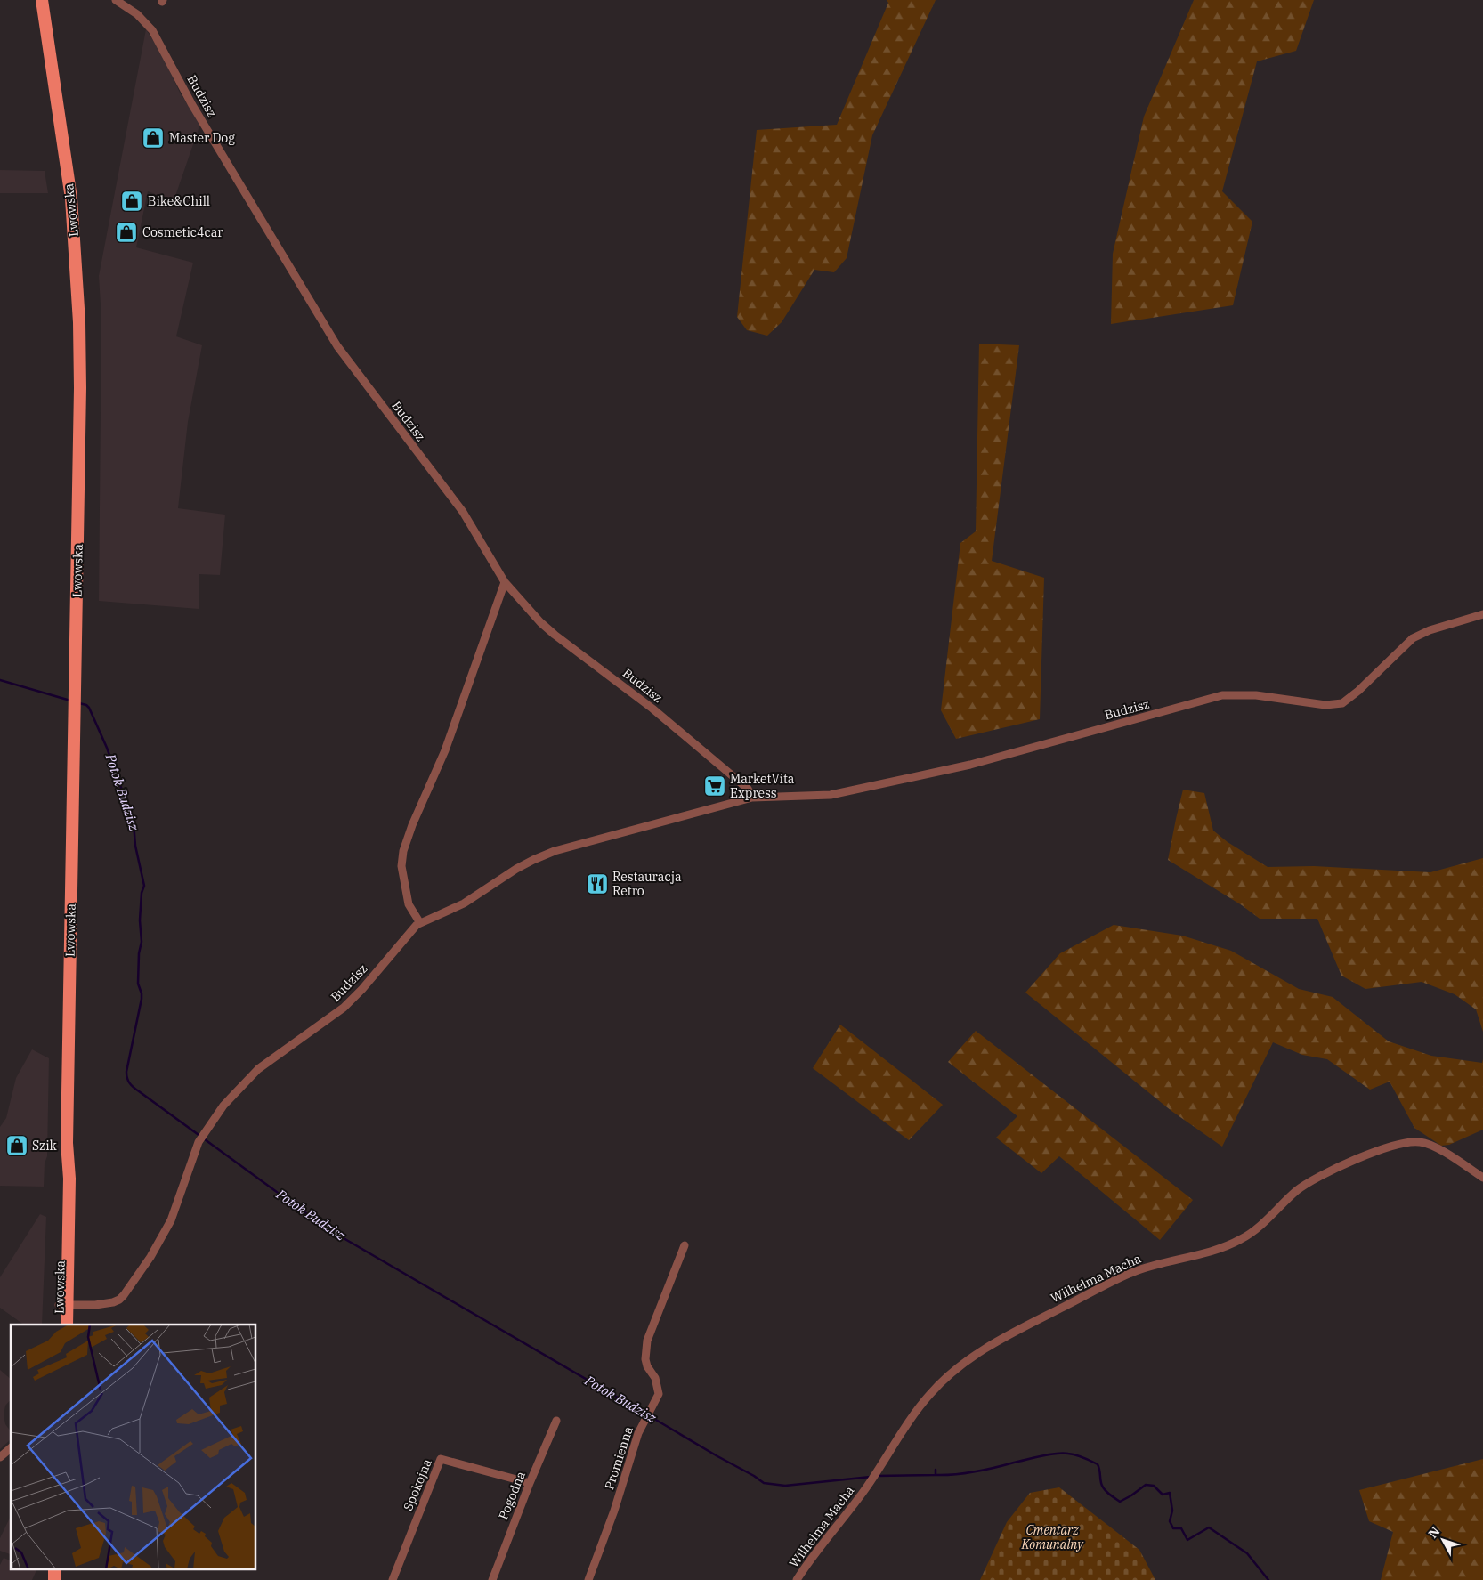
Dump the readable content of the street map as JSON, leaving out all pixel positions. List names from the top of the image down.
{
  "streets": {
    "main road": ["Lwowska"],
    "street": [
      "Budzisz",
      "Wilhelma Macha",
      "Promienna",
      "Spokojna",
      "Pogodna"
    ]
  },
  "crossings": [
    ["Budzisz", "Lwowska"],
    ["Spokojna", "Pogodna"]
  ],
  "water": ["Potok Budzisz"],
  "parks": ["Cmentarz Komunalny"],
  "places": {
    "shop": [
      "Master Dog",
      "Bike&Chill",
      "Cosmetic4car",
      "Szik"
    ],
    "supermarket": ["MarketVita Express"],
    "restaurant": ["Restauracja Retro"]
  },
  "north": "top left"
}
